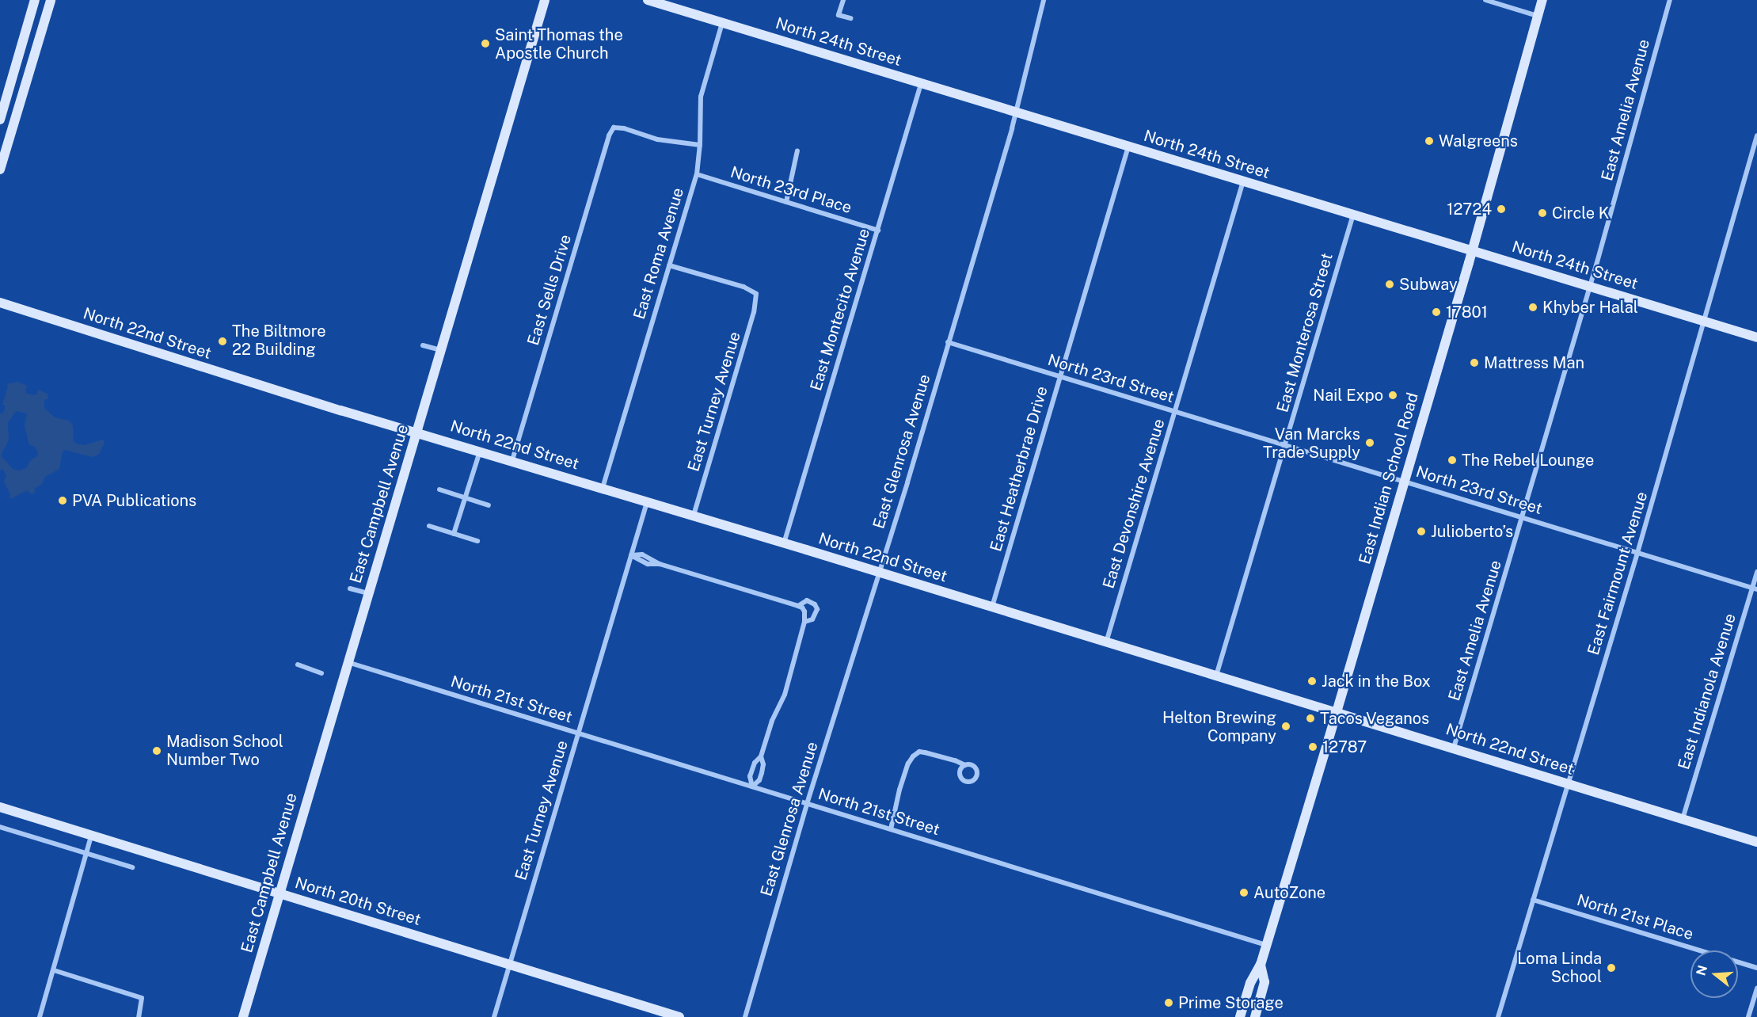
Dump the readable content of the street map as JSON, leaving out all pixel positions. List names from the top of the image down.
{
  "streets": {
    "street": [
      "North 24th Street",
      "East Amelia Avenue",
      "North 23rd Place",
      "East Roma Avenue",
      "East Sells Drive",
      "East Montecito Avenue",
      "East Monterosa Street",
      "North 22nd Street",
      "North 23rd Street",
      "East Turney Avenue",
      "East Glenrosa Avenue",
      "East Heatherbrae Drive",
      "East Indian School Road",
      "East Campbell Avenue",
      "East Devonshire Avenue",
      "East Fairmount Avenue",
      "East Indianola Avenue",
      "North 21st Street",
      "North 20th Street",
      "North 21st Place"
    ]
  },
  "crossings": [
    ["North 24th Street", "East Amelia Avenue"],
    ["North 24th Street", "East Roma Avenue"],
    ["North 24th Street", "East Montecito Avenue"],
    ["North 24th Street", "East Monterosa Street"],
    ["North 24th Street", "East Glenrosa Avenue"],
    ["North 24th Street", "East Heatherbrae Drive"],
    ["North 24th Street", "East Indian School Road"],
    ["North 24th Street", "East Devonshire Avenue"],
    ["North 24th Street", "East Fairmount Avenue"],
    ["East Amelia Avenue", "North 22nd Street"],
    ["East Amelia Avenue", "North 23rd Street"],
    ["North 23rd Place", "East Roma Avenue"],
    ["North 23rd Place", "East Montecito Avenue"],
    ["East Roma Avenue", "East Sells Drive"],
    ["East Roma Avenue", "North 22nd Street"],
    ["East Roma Avenue", "East Turney Avenue"],
    ["East Sells Drive", "North 22nd Street"],
    ["East Montecito Avenue", "North 22nd Street"],
    ["East Monterosa Street", "North 22nd Street"],
    ["East Monterosa Street", "North 23rd Street"],
    ["North 22nd Street", "East Turney Avenue"],
    ["North 22nd Street", "East Glenrosa Avenue"],
    ["North 22nd Street", "East Heatherbrae Drive"],
    ["North 22nd Street", "East Indian School Road"],
    ["North 22nd Street", "East Campbell Avenue"],
    ["North 22nd Street", "East Devonshire Avenue"],
    ["North 22nd Street", "East Fairmount Avenue"],
    ["North 22nd Street", "East Indianola Avenue"],
    ["North 23rd Street", "East Glenrosa Avenue"],
    ["North 23rd Street", "East Heatherbrae Drive"],
    ["North 23rd Street", "East Indian School Road"],
    ["North 23rd Street", "East Devonshire Avenue"],
    ["North 23rd Street", "East Fairmount Avenue"],
    ["North 23rd Street", "East Indianola Avenue"],
    ["East Turney Avenue", "North 21st Street"],
    ["East Turney Avenue", "North 20th Street"],
    ["East Glenrosa Avenue", "North 21st Street"],
    ["East Indian School Road", "North 21st Street"],
    ["East Campbell Avenue", "North 21st Street"],
    ["East Campbell Avenue", "North 20th Street"],
    ["East Fairmount Avenue", "North 21st Place"]
  ],
  "places": [
    "Saint Thomas the Apostle Church",
    "Walgreens",
    "12724",
    "Circle K",
    "Subway",
    "Khyber Halal",
    "17801",
    "The Biltmore 22 Building",
    "Mattress Man",
    "Nail Expo",
    "Van Marcks Trade Supply",
    "The Rebel Lounge",
    "PVA Publications",
    "Julioberto’s",
    "Jack in the Box",
    "Tacos Veganos",
    "Helton Brewing Company",
    "12787",
    "Madison School Number Two",
    "AutoZone",
    "Loma Linda School",
    "Prime Storage"
  ],
  "north": "left"
}
